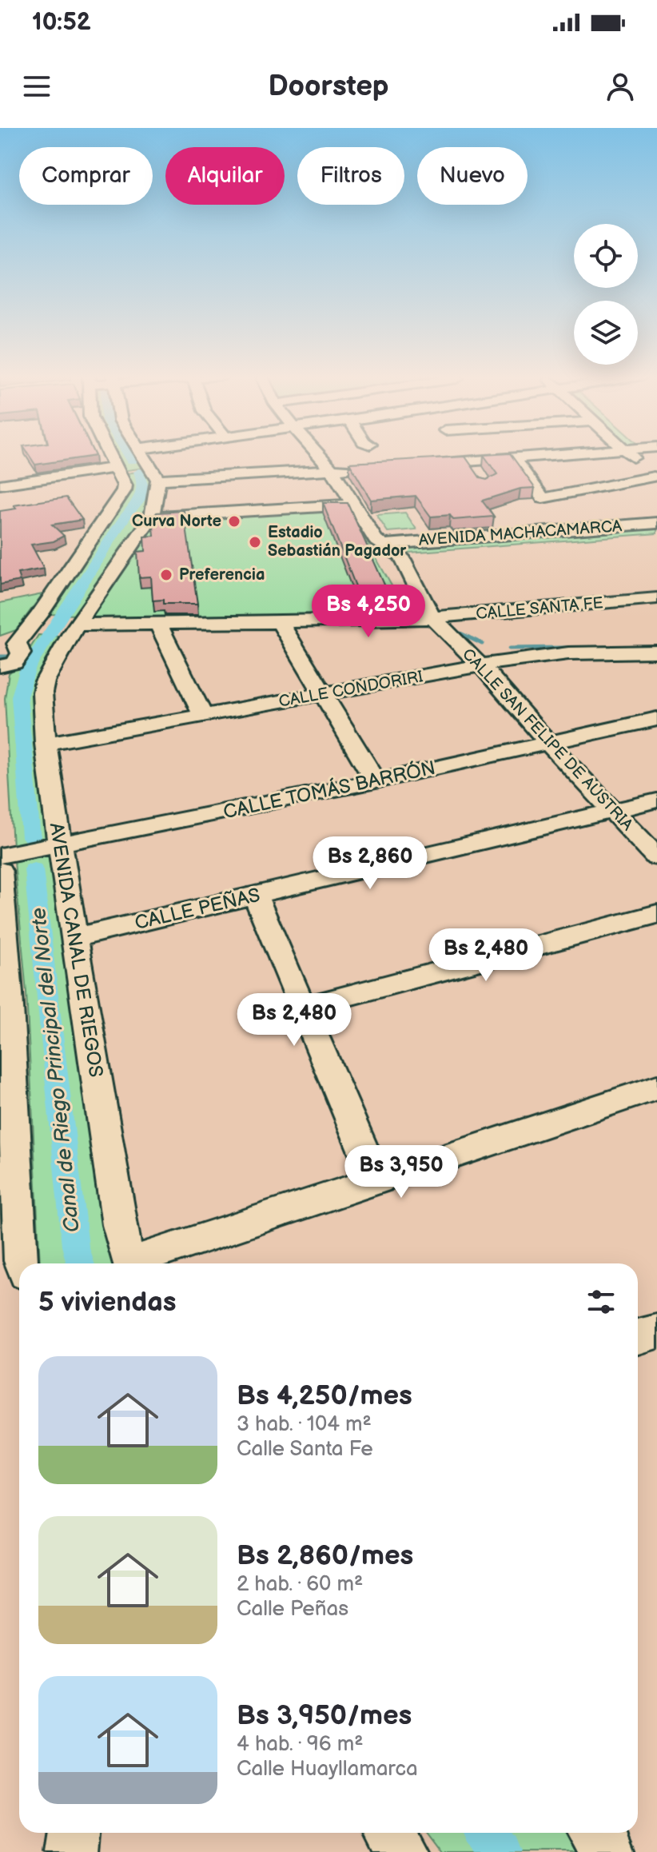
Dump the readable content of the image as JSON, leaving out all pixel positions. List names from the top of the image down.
{
  "streets": {
    "street": [
      "AVENIDA MACHACAMARCA",
      "CALLE SANTA FE",
      "CALLE CONDORIRI",
      "CALLE SAN FELIPE DE AUSTRIA",
      "CALLE TOMÁS BARRÓN",
      "CALLE PEÑAS",
      "AVENIDA CANAL DE RIEGOS"
    ]
  },
  "crossings": [
    ["AVENIDA MACHACAMARCA", "CALLE SAN FELIPE DE AUSTRIA"],
    ["CALLE SANTA FE", "CALLE SAN FELIPE DE AUSTRIA"],
    ["CALLE SANTA FE", "AVENIDA CANAL DE RIEGOS"],
    ["CALLE CONDORIRI", "CALLE SAN FELIPE DE AUSTRIA"],
    ["CALLE CONDORIRI", "AVENIDA CANAL DE RIEGOS"],
    ["CALLE SAN FELIPE DE AUSTRIA", "CALLE TOMÁS BARRÓN"],
    ["CALLE SAN FELIPE DE AUSTRIA", "CALLE PEÑAS"],
    ["CALLE TOMÁS BARRÓN", "AVENIDA CANAL DE RIEGOS"],
    ["CALLE PEÑAS", "AVENIDA CANAL DE RIEGOS"]
  ],
  "water": ["Canal de Riego Principal del Norte"],
  "places": ["Curva Norte", "Estadio Sebastián Pagador", "Preferencia"],
  "page": {
    "status": "10:52",
    "header": "Doorstep",
    "chip": [
      "Comprar",
      "Alquilar",
      "Filtros",
      "Nuevo"
    ],
    "price": [
      "Bs 4,250",
      "Bs 2,860",
      "Bs 2,480",
      "Bs 2,480",
      "Bs 3,950"
    ],
    "heading": "5 viviendas",
    "list": [
      {
        "name": "Bs 4,250/mes",
        "note": "3 hab. · 104 m² · Calle Santa Fe"
      },
      {
        "name": "Bs 2,860/mes",
        "note": "2 hab. · 60 m² · Calle Peñas"
      },
      {
        "name": "Bs 3,950/mes",
        "note": "4 hab. · 96 m² · Calle Huayllamarca"
      }
    ]
  }
}
